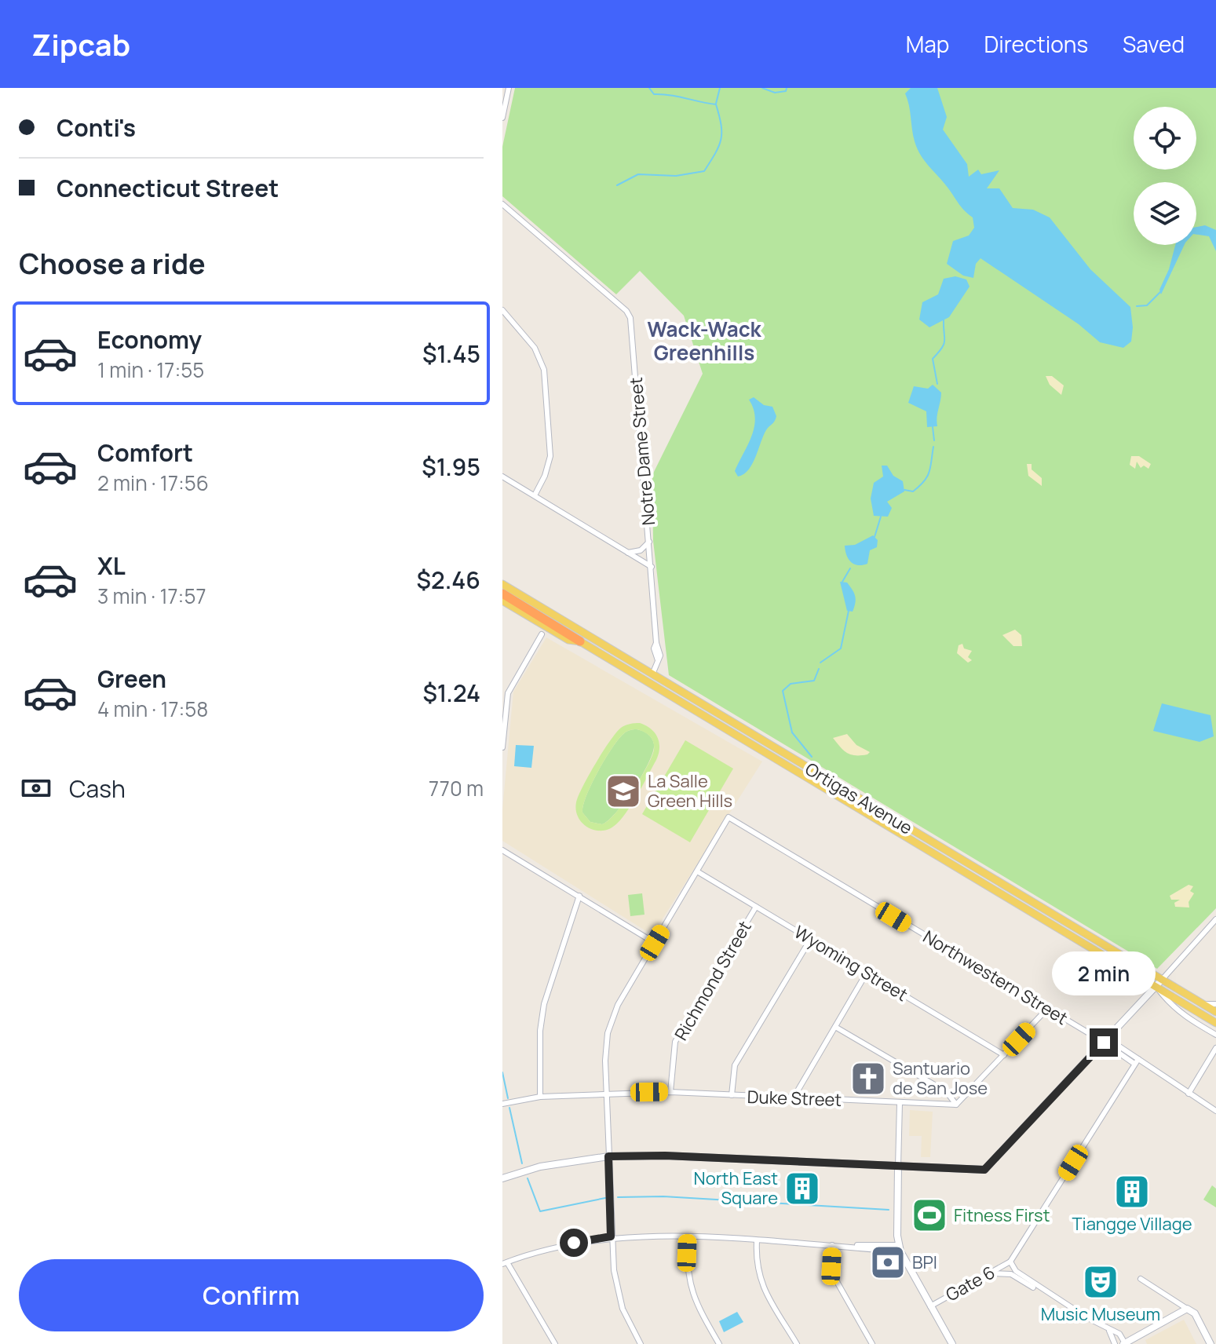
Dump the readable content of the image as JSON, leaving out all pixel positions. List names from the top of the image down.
{
  "streets": {
    "main road": ["Ortigas Avenue"],
    "street": [
      "Notre Dame Street",
      "Wyoming Street",
      "Northwestern Street",
      "Richmond Street",
      "Duke Street",
      "Gate 6"
    ]
  },
  "crossings": [
    ["Notre Dame Street", "Ortigas Avenue"],
    ["Wyoming Street", "Northwestern Street"],
    ["Wyoming Street", "Richmond Street"],
    ["Richmond Street", "Duke Street"]
  ],
  "districts": ["Wack-Wack Greenhills"],
  "places": {
    "school or university": ["La Salle Green Hills"],
    "church": ["Santuario de San Jose"],
    "building": ["North East Square", "Tiangge Village"],
    "sports": ["Fitness First"],
    "bank": ["BPI"],
    "theatre": ["Music Museum"]
  },
  "page": {
    "header": "Zipcab",
    "nav": ["Map", "Directions", "Saved"],
    "banner": ["Conti's", "Connecticut Street"],
    "heading": "Choose a ride",
    "list": [
      {
        "name": "Economy",
        "note": "1 min · 17:55",
        "value": "$1.45"
      },
      {
        "name": "Comfort",
        "note": "2 min · 17:56",
        "value": "$1.95"
      },
      {
        "name": "XL",
        "note": "3 min · 17:57",
        "value": "$2.46"
      },
      {
        "name": "Green",
        "note": "4 min · 17:58",
        "value": "$1.24"
      }
    ],
    "pay": ["Cash", "770 m"],
    "bubble": "2 min",
    "buttons": "Confirm"
  }
}
